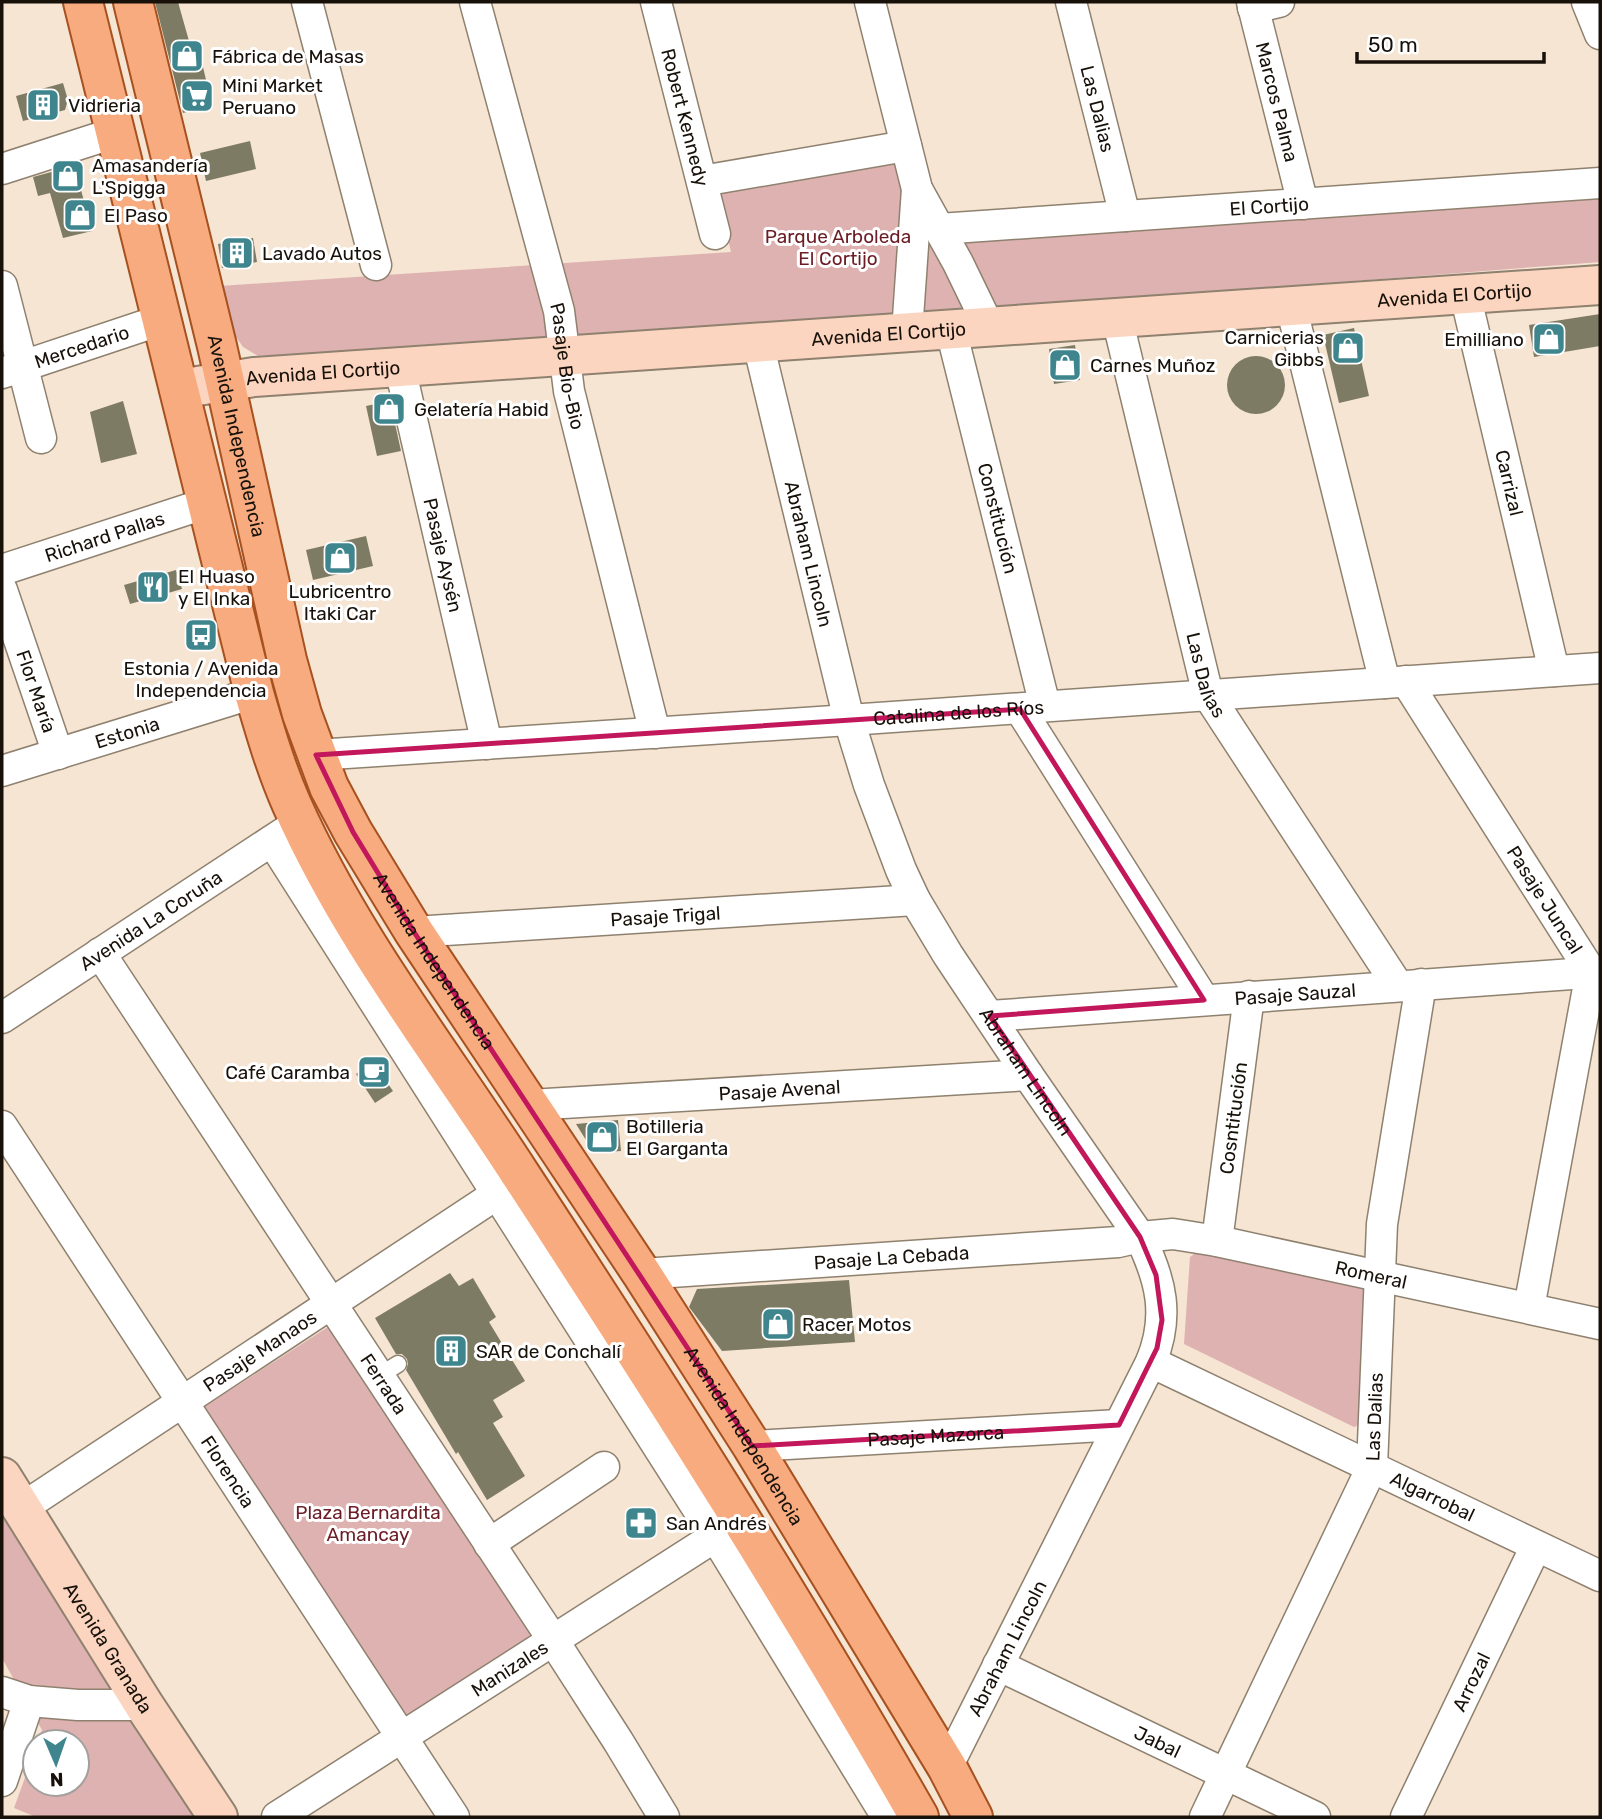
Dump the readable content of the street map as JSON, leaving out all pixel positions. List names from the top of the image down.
{
  "streets": {
    "main road": ["Avenida Independencia"],
    "street": [
      "Marcos Palma",
      "Las Dalias",
      "Robert Kennedy",
      "El Cortijo",
      "Avenida El Cortijo",
      "Mercedario",
      "Pasaje Bio-Bio",
      "Carrizal",
      "Constitución",
      "Richard Pallas",
      "Abraham Lincoln",
      "Pasaje Aysén",
      "Flor María",
      "Catalina de los Ríos",
      "Estonia",
      "Pasaje Juncal",
      "Pasaje Trigal",
      "Avenida La Coruña",
      "Pasaje Sauzal",
      "Pasaje Avenal",
      "Cosntitución",
      "Pasaje La Cebada",
      "Romeral",
      "Pasaje Manaos",
      "Ferrada",
      "Pasaje Mazorca",
      "Florencia",
      "Algarrobal",
      "Avenida Granada",
      "Manizales",
      "Arrozal",
      "Jabal"
    ]
  },
  "crossings": [
    ["Marcos Palma", "El Cortijo"],
    ["Las Dalias", "El Cortijo"],
    ["Las Dalias", "Avenida El Cortijo"],
    ["Las Dalias", "Catalina de los Ríos"],
    ["Las Dalias", "Pasaje Sauzal"],
    ["Las Dalias", "Romeral"],
    ["Las Dalias", "Algarrobal"],
    ["Las Dalias", "Jabal"],
    ["Avenida El Cortijo", "Pasaje Bio-Bio"],
    ["Avenida El Cortijo", "Avenida Independencia"],
    ["Avenida El Cortijo", "Carrizal"],
    ["Avenida El Cortijo", "Constitución"],
    ["Avenida El Cortijo", "Abraham Lincoln"],
    ["Avenida El Cortijo", "Pasaje Aysén"],
    ["Avenida El Cortijo", "Pasaje Juncal"],
    ["Pasaje Bio-Bio", "Catalina de los Ríos"],
    ["Avenida Independencia", "Abraham Lincoln"],
    ["Avenida Independencia", "Catalina de los Ríos"],
    ["Avenida Independencia", "Pasaje Trigal"],
    ["Avenida Independencia", "Pasaje Avenal"],
    ["Avenida Independencia", "Pasaje La Cebada"],
    ["Avenida Independencia", "Pasaje Mazorca"],
    ["Carrizal", "Catalina de los Ríos"],
    ["Constitución", "Catalina de los Ríos"],
    ["Constitución", "Pasaje Sauzal"],
    ["Abraham Lincoln", "Catalina de los Ríos"],
    ["Abraham Lincoln", "Pasaje Trigal"],
    ["Abraham Lincoln", "Pasaje Sauzal"],
    ["Abraham Lincoln", "Pasaje Avenal"],
    ["Abraham Lincoln", "Pasaje La Cebada"],
    ["Abraham Lincoln", "Romeral"],
    ["Abraham Lincoln", "Pasaje Mazorca"],
    ["Abraham Lincoln", "Algarrobal"],
    ["Abraham Lincoln", "Jabal"],
    ["Pasaje Aysén", "Catalina de los Ríos"],
    ["Flor María", "Estonia"],
    ["Catalina de los Ríos", "Pasaje Juncal"],
    ["Pasaje Juncal", "Pasaje Sauzal"],
    ["Pasaje Juncal", "Romeral"],
    ["Avenida La Coruña", "Ferrada"],
    ["Pasaje Sauzal", "Cosntitución"],
    ["Cosntitución", "Romeral"],
    ["Pasaje La Cebada", "Romeral"],
    ["Pasaje Manaos", "Ferrada"],
    ["Pasaje Manaos", "Florencia"],
    ["Pasaje Manaos", "Avenida Granada"],
    ["Ferrada", "Manizales"],
    ["Florencia", "Manizales"],
    ["Algarrobal", "Arrozal"]
  ],
  "parks": ["Parque Arboleda El Cortijo", "Plaza Bernardita Amancay"],
  "places": {
    "shop": [
      "Fábrica de Masas",
      "Amasandería L'Spigga",
      "El Paso",
      "Emilliano",
      "Carnicerias Gibbs",
      "Carnes Muñoz",
      "Gelatería Habid",
      "Lubricentro Itaki Car",
      "Botilleria El Garganta",
      "Racer Motos"
    ],
    "supermarket": ["Mini Market Peruano"],
    "building": ["Vidrieria", "Lavado Autos", "SAR de Conchalí"],
    "restaurant": ["El Huaso y El Inka"],
    "bus stop": ["Estonia / Avenida Independencia"],
    "cafe": ["Café Caramba"],
    "pharmacy": ["San Andrés"]
  },
  "scale_bar": "50 m",
  "north": "bottom"
}
